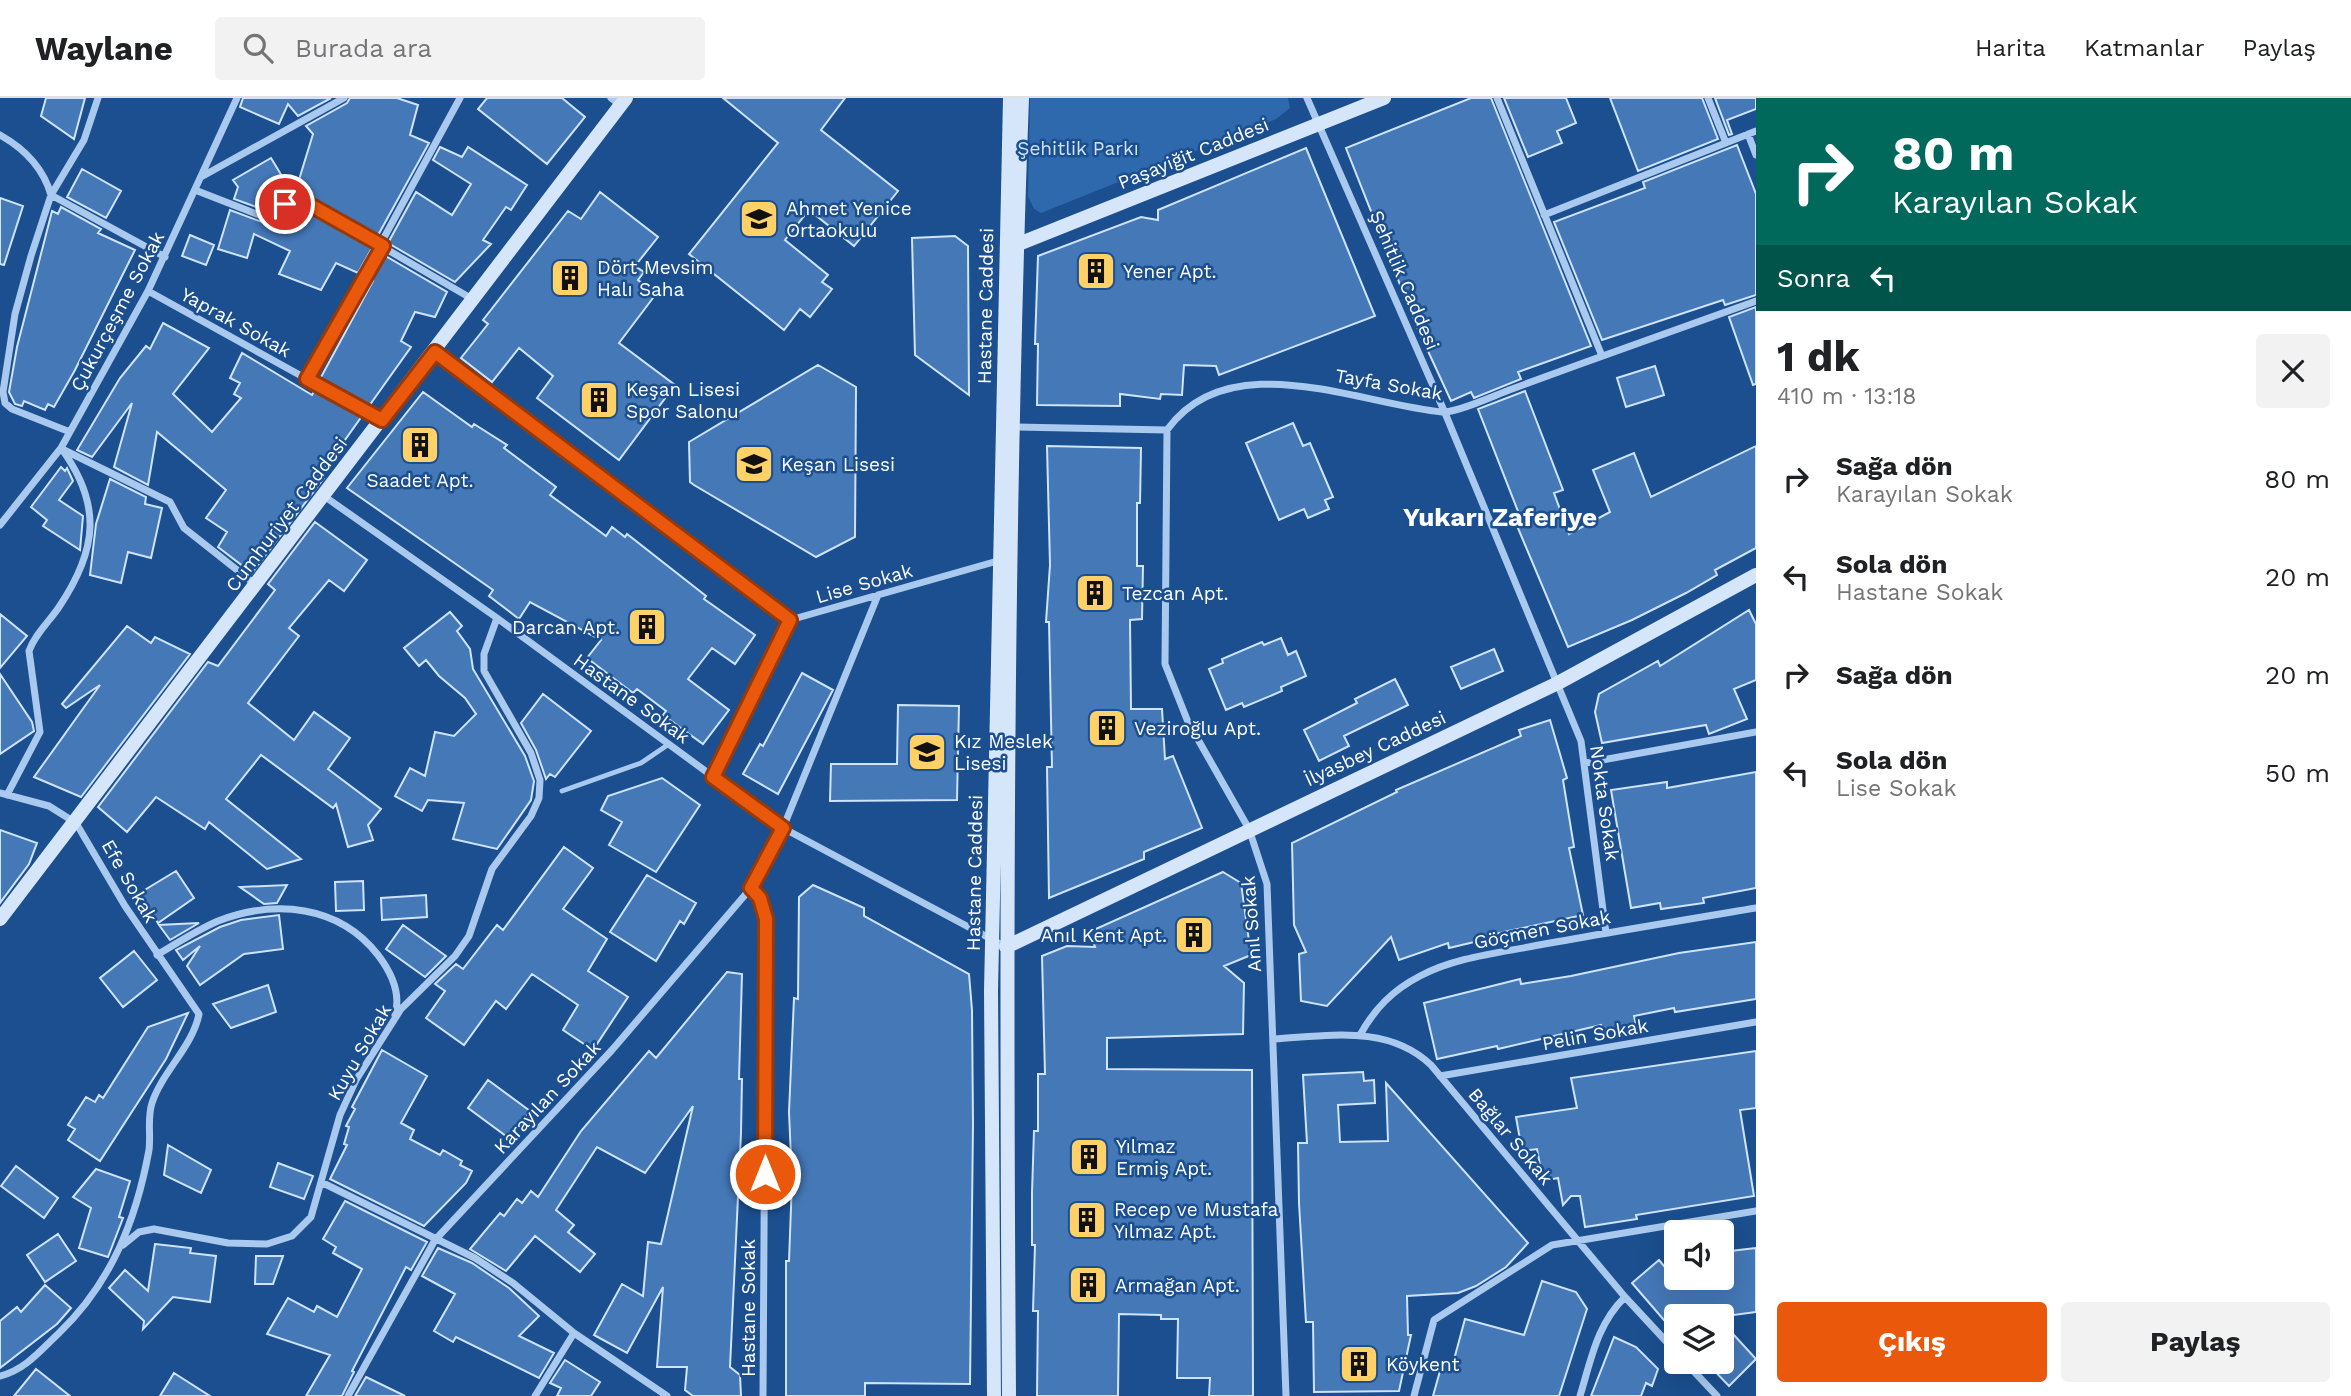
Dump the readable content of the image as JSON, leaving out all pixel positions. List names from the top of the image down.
{
  "streets": {
    "main road": [
      "Paşayiğit Caddesi",
      "Hastane Caddesi",
      "Cumhuriyet Caddesi",
      "İlyasbey Caddesi"
    ],
    "street": [
      "Şehitlik Caddesi",
      "Çukurçeşme Sokak",
      "Yaprak Sokak",
      "Tayfa Sokak",
      "Lise Sokak",
      "Hastane Sokak",
      "Nokta Sokak",
      "Efe Sokak",
      "Anıl Sokak",
      "Göçmen Sokak",
      "Pelin Sokak",
      "Kuyu Sokak",
      "Karayılan Sokak",
      "Bağlar Sokak"
    ]
  },
  "crossings": [
    ["Paşayiğit Caddesi", "Şehitlik Caddesi"],
    ["Paşayiğit Caddesi", "Hastane Caddesi"],
    ["Şehitlik Caddesi", "Tayfa Sokak"],
    ["Şehitlik Caddesi", "İlyasbey Caddesi"],
    ["Şehitlik Caddesi", "Nokta Sokak"],
    ["Hastane Caddesi", "Lise Sokak"],
    ["Hastane Caddesi", "Hastane Sokak"],
    ["Hastane Caddesi", "İlyasbey Caddesi"],
    ["Çukurçeşme Sokak", "Yaprak Sokak"],
    ["Yaprak Sokak", "Cumhuriyet Caddesi"],
    ["Tayfa Sokak", "Anıl Sokak"],
    ["Cumhuriyet Caddesi", "Hastane Sokak"],
    ["Cumhuriyet Caddesi", "Efe Sokak"],
    ["Lise Sokak", "Karayılan Sokak"],
    ["Hastane Sokak", "İlyasbey Caddesi"],
    ["Hastane Sokak", "Kuyu Sokak"],
    ["Hastane Sokak", "Karayılan Sokak"],
    ["İlyasbey Caddesi", "Nokta Sokak"],
    ["İlyasbey Caddesi", "Anıl Sokak"],
    ["Nokta Sokak", "Göçmen Sokak"],
    ["Efe Sokak", "Kuyu Sokak"],
    ["Anıl Sokak", "Bağlar Sokak"],
    ["Göçmen Sokak", "Bağlar Sokak"],
    ["Pelin Sokak", "Bağlar Sokak"]
  ],
  "districts": ["Yukarı Zaferiye"],
  "parks": ["Şehitlik Parkı"],
  "places": {
    "school or university": ["Ahmet Yenice Ortaokulu", "Keşan Lisesi", "Kız Meslek Lisesi"],
    "building": [
      "Yener Apt.",
      "Dört Mevsim Halı Saha",
      "Keşan Lisesi Spor Salonu",
      "Saadet Apt.",
      "Tezcan Apt.",
      "Darcan Apt.",
      "Veziroğlu Apt.",
      "Anıl Kent Apt.",
      "Yılmaz Ermiş Apt.",
      "Recep ve Mustafa Yılmaz Apt.",
      "Armağan Apt.",
      "Köykent"
    ]
  },
  "page": {
    "header": "Waylane",
    "search": "Burada ara",
    "nav": ["Harita", "Katmanlar", "Paylaş"],
    "turn": ["80 m", "Karayılan Sokak"],
    "then": "Sonra",
    "heading": ["1 dk", "410 m · 13:18"],
    "list": [
      {
        "name": "Sağa dön",
        "note": "Karayılan Sokak",
        "value": "80 m"
      },
      {
        "name": "Sola dön",
        "note": "Hastane Sokak",
        "value": "20 m"
      },
      {
        "name": "Sağa dön",
        "value": "20 m"
      },
      {
        "name": "Sola dön",
        "note": "Lise Sokak",
        "value": "50 m"
      }
    ],
    "buttons": ["Çıkış", "Paylaş"]
  }
}
